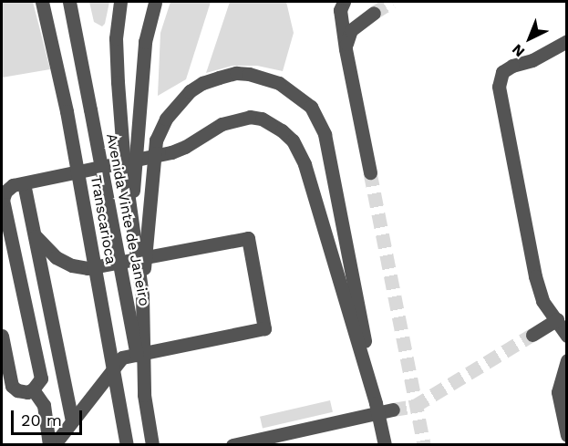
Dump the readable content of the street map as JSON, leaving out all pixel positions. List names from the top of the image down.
{
  "streets": {
    "street": ["Transcarioca", "Avenida Vinte de Janeiro"]
  },
  "scale_bar": "20 m",
  "north": "bottom left"
}
